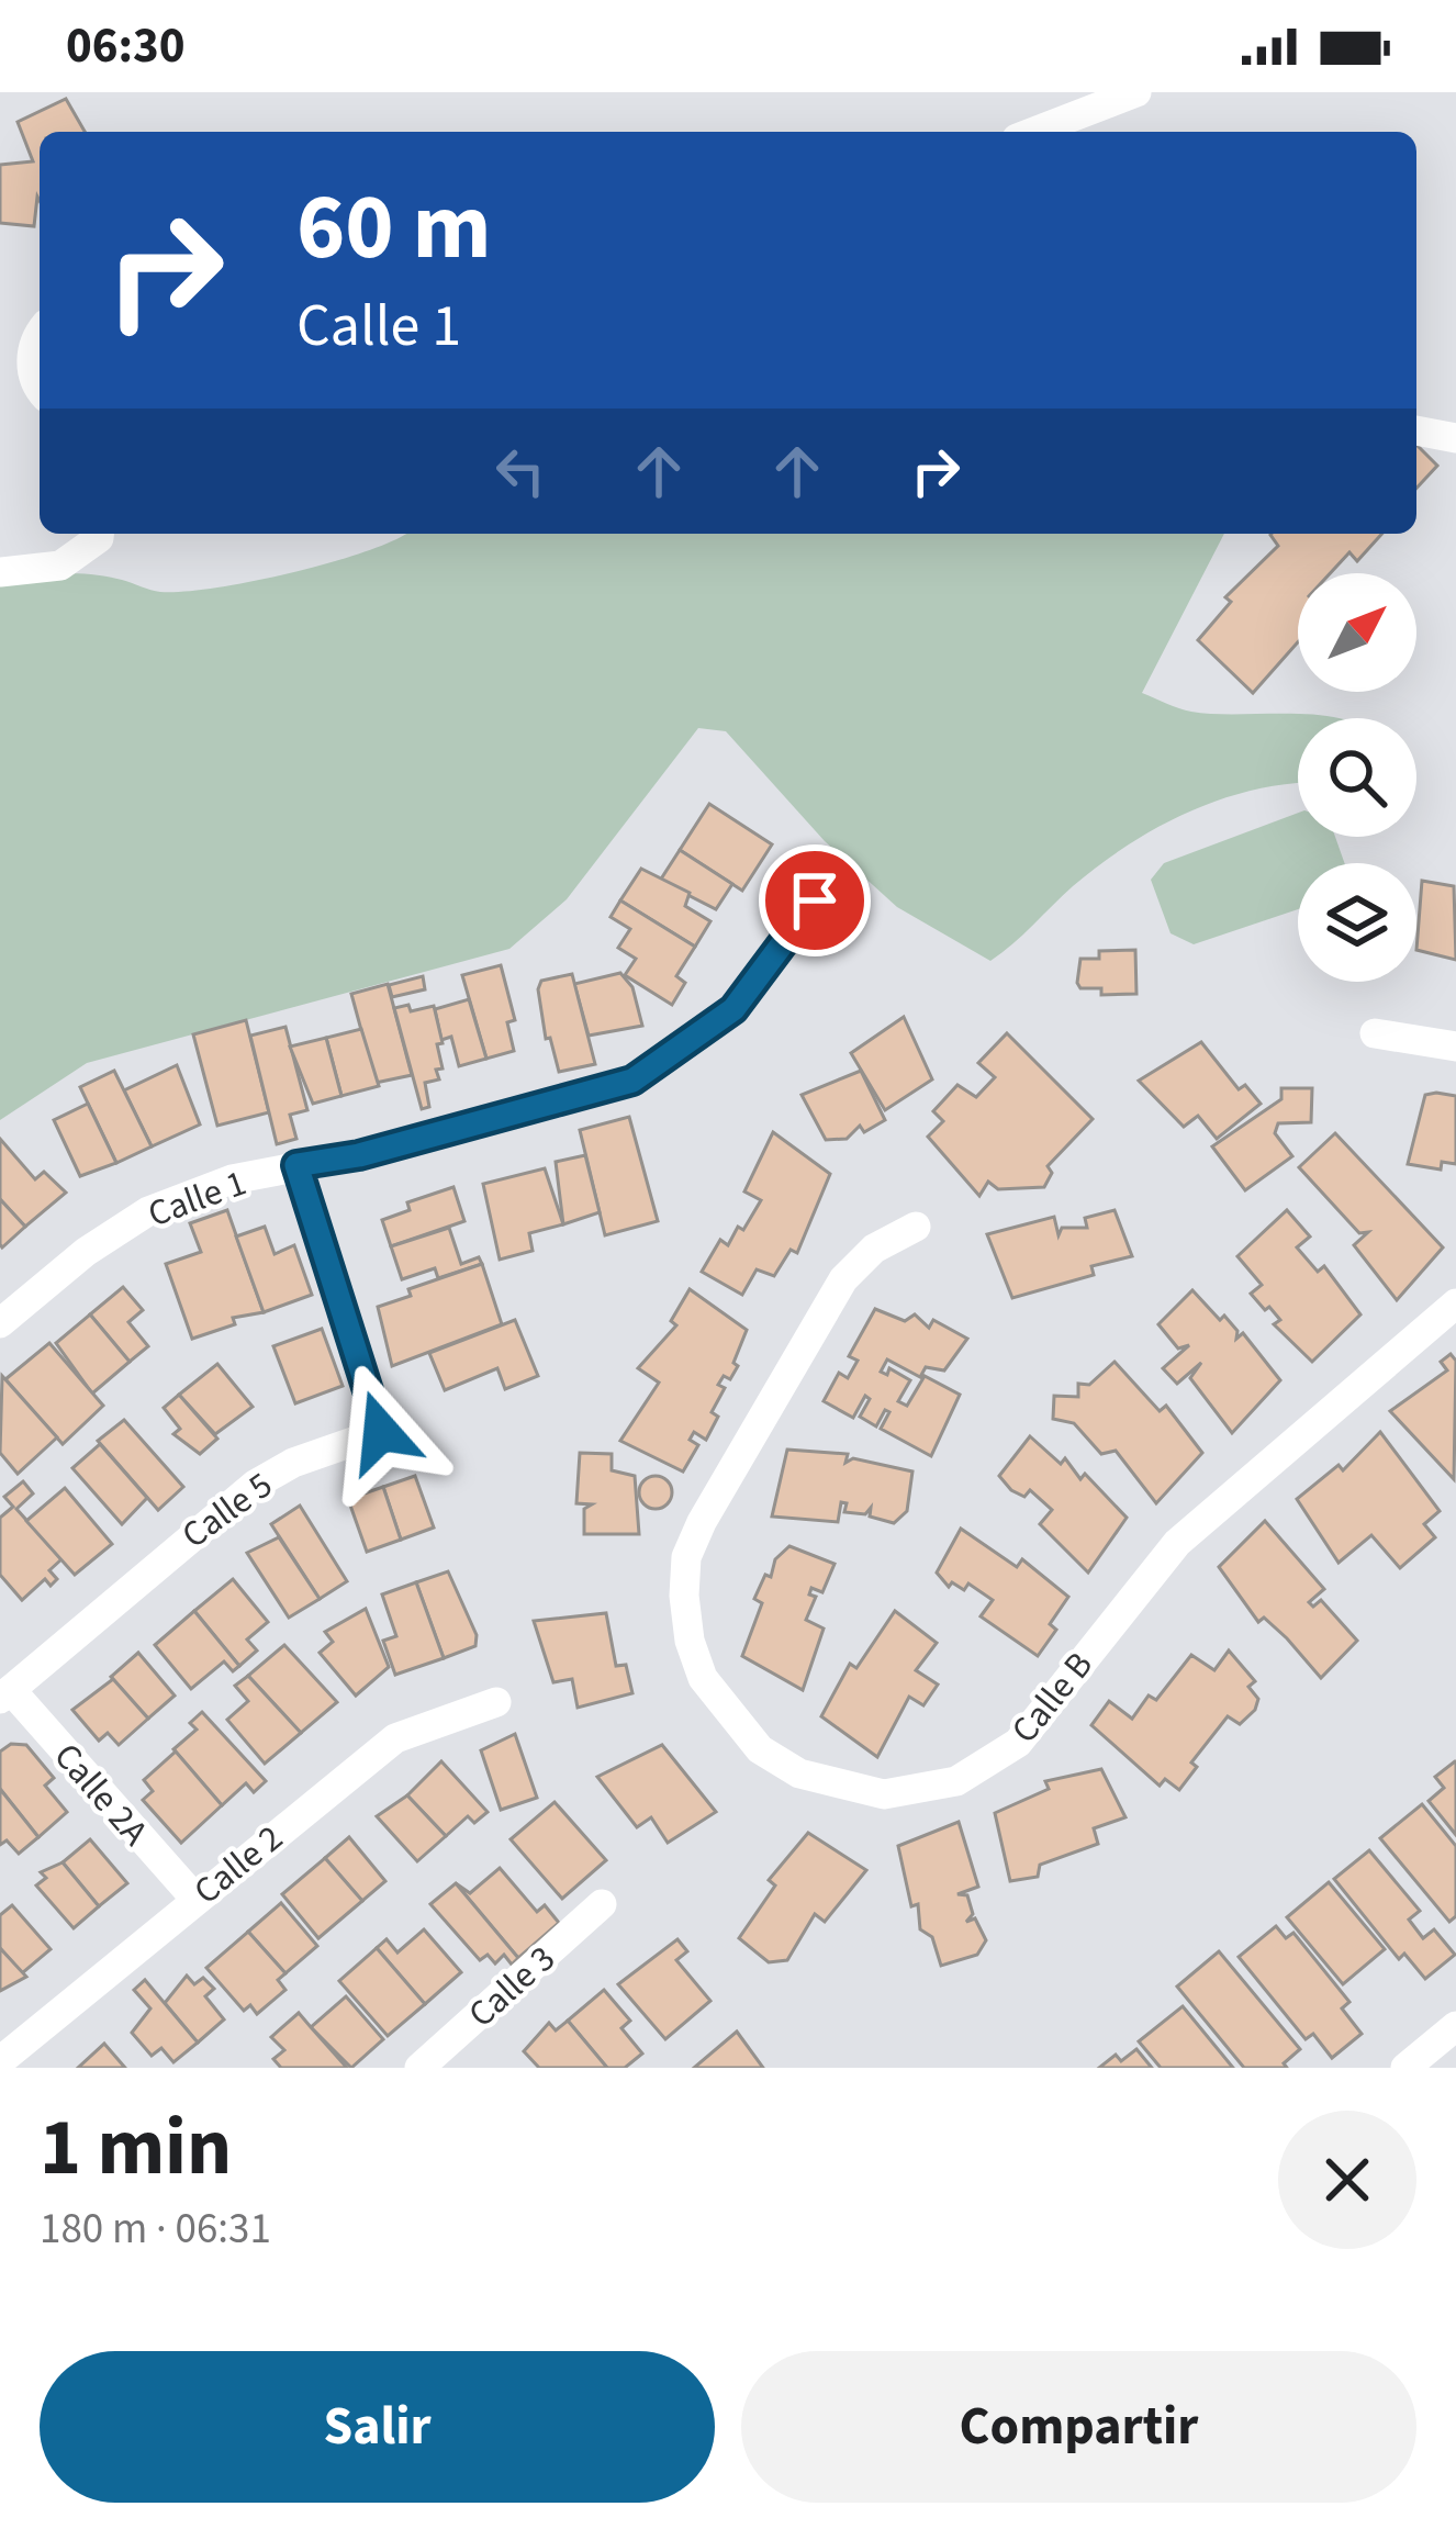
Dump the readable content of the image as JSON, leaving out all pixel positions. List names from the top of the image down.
{
  "streets": {
    "street": [
      "Calle 1",
      "Calle 5",
      "Calle B",
      "Calle 2A",
      "Calle 2",
      "Calle 3"
    ]
  },
  "crossings": [
    ["Calle 1", "Calle 5"],
    ["Calle 5", "Calle 2A"],
    ["Calle 2A", "Calle 2"]
  ],
  "north": "top right",
  "page": {
    "status": "06:30",
    "turn": ["60 m", "Calle 1"],
    "heading": ["1 min", "180 m · 06:31"],
    "buttons": ["Salir", "Compartir"]
  }
}
